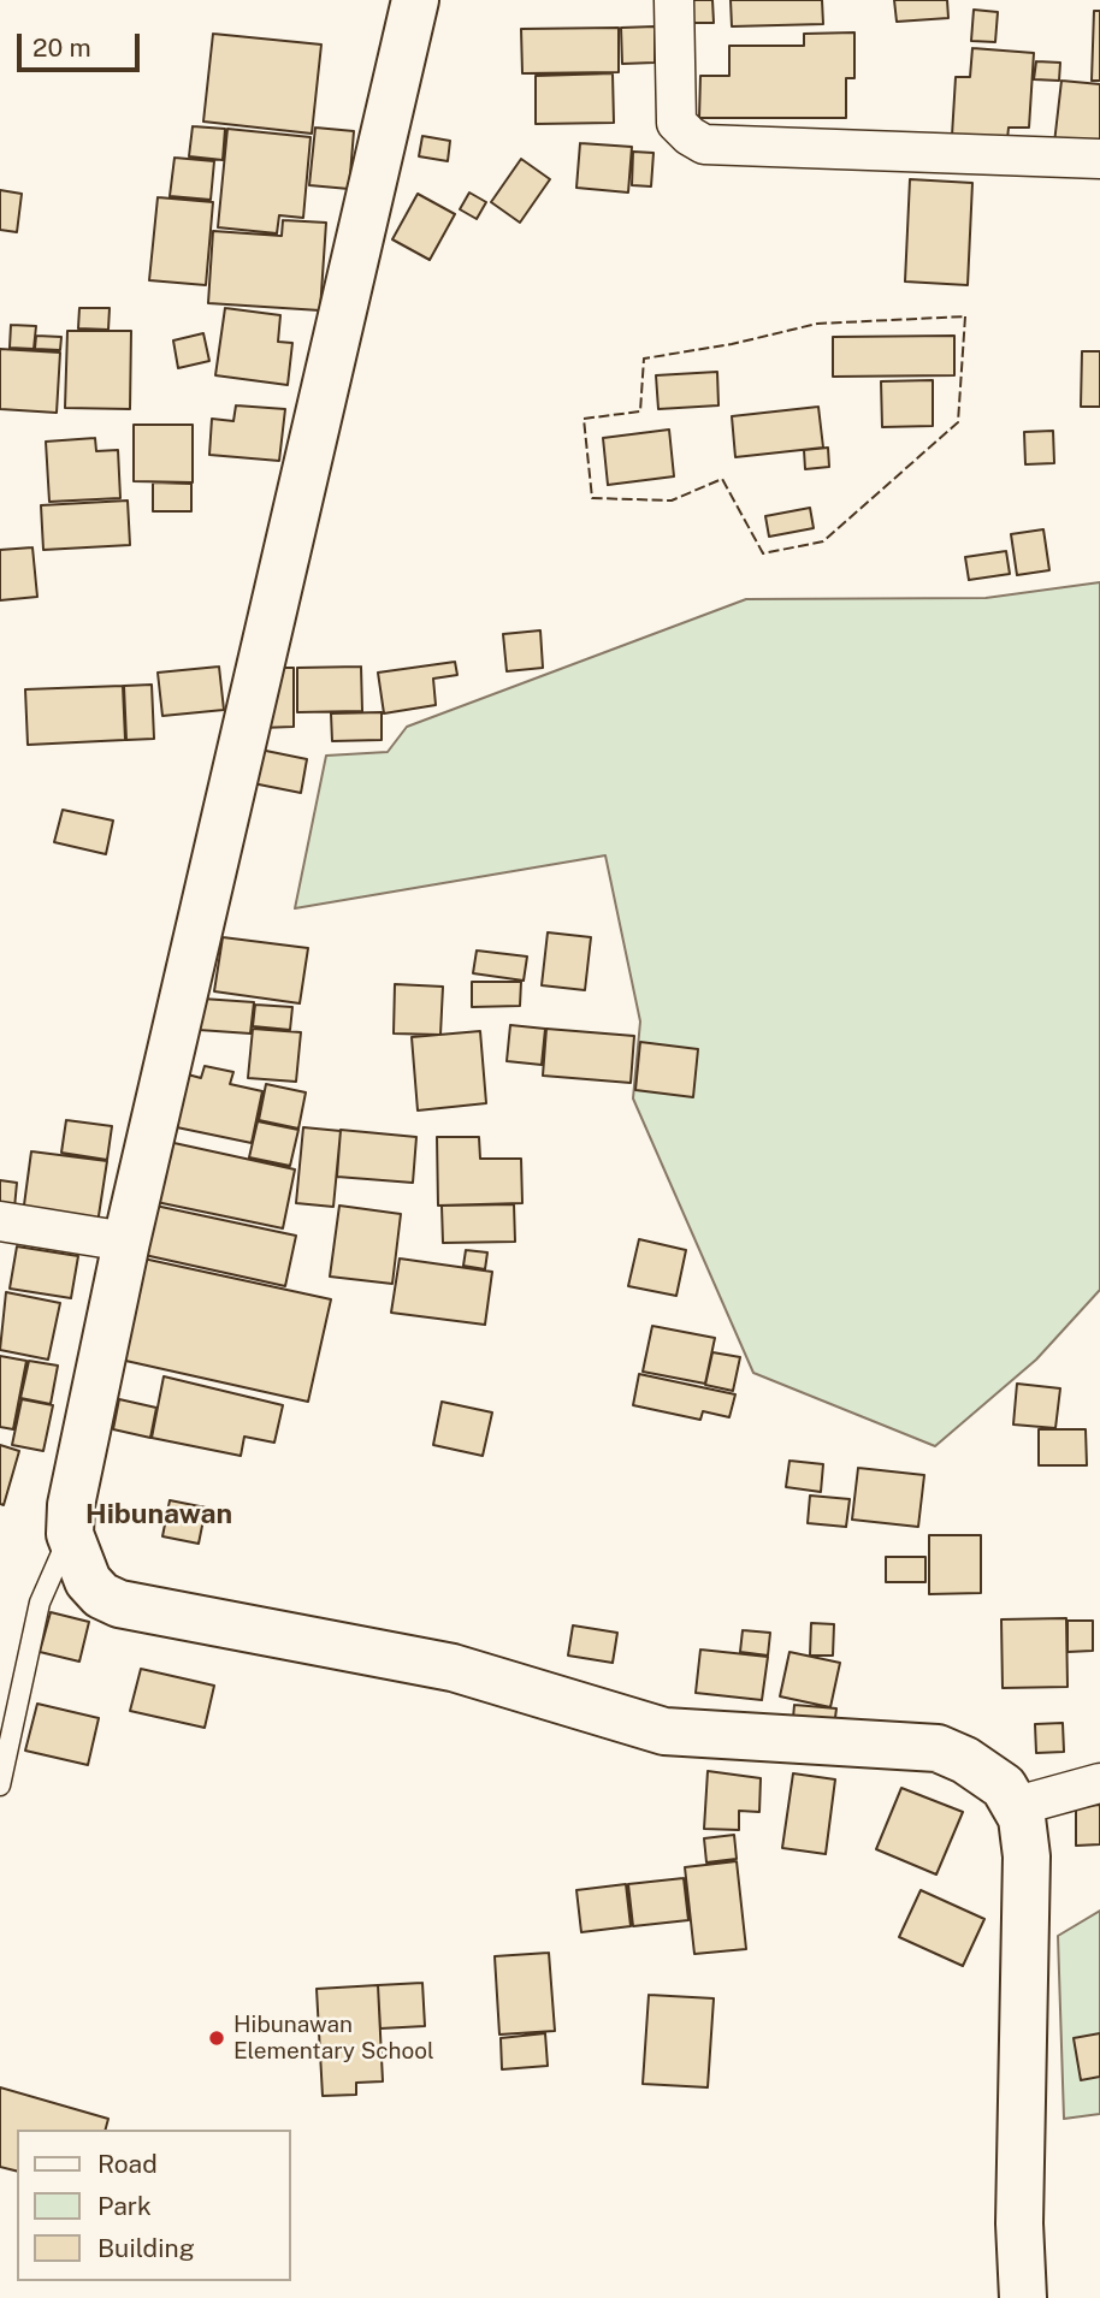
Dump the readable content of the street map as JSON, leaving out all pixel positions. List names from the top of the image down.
{
  "districts": ["Hibunawan"],
  "places": ["Hibunawan Elementary School"],
  "legend": ["Road", "Park", "Building"],
  "scale_bar": "20 m"
}
